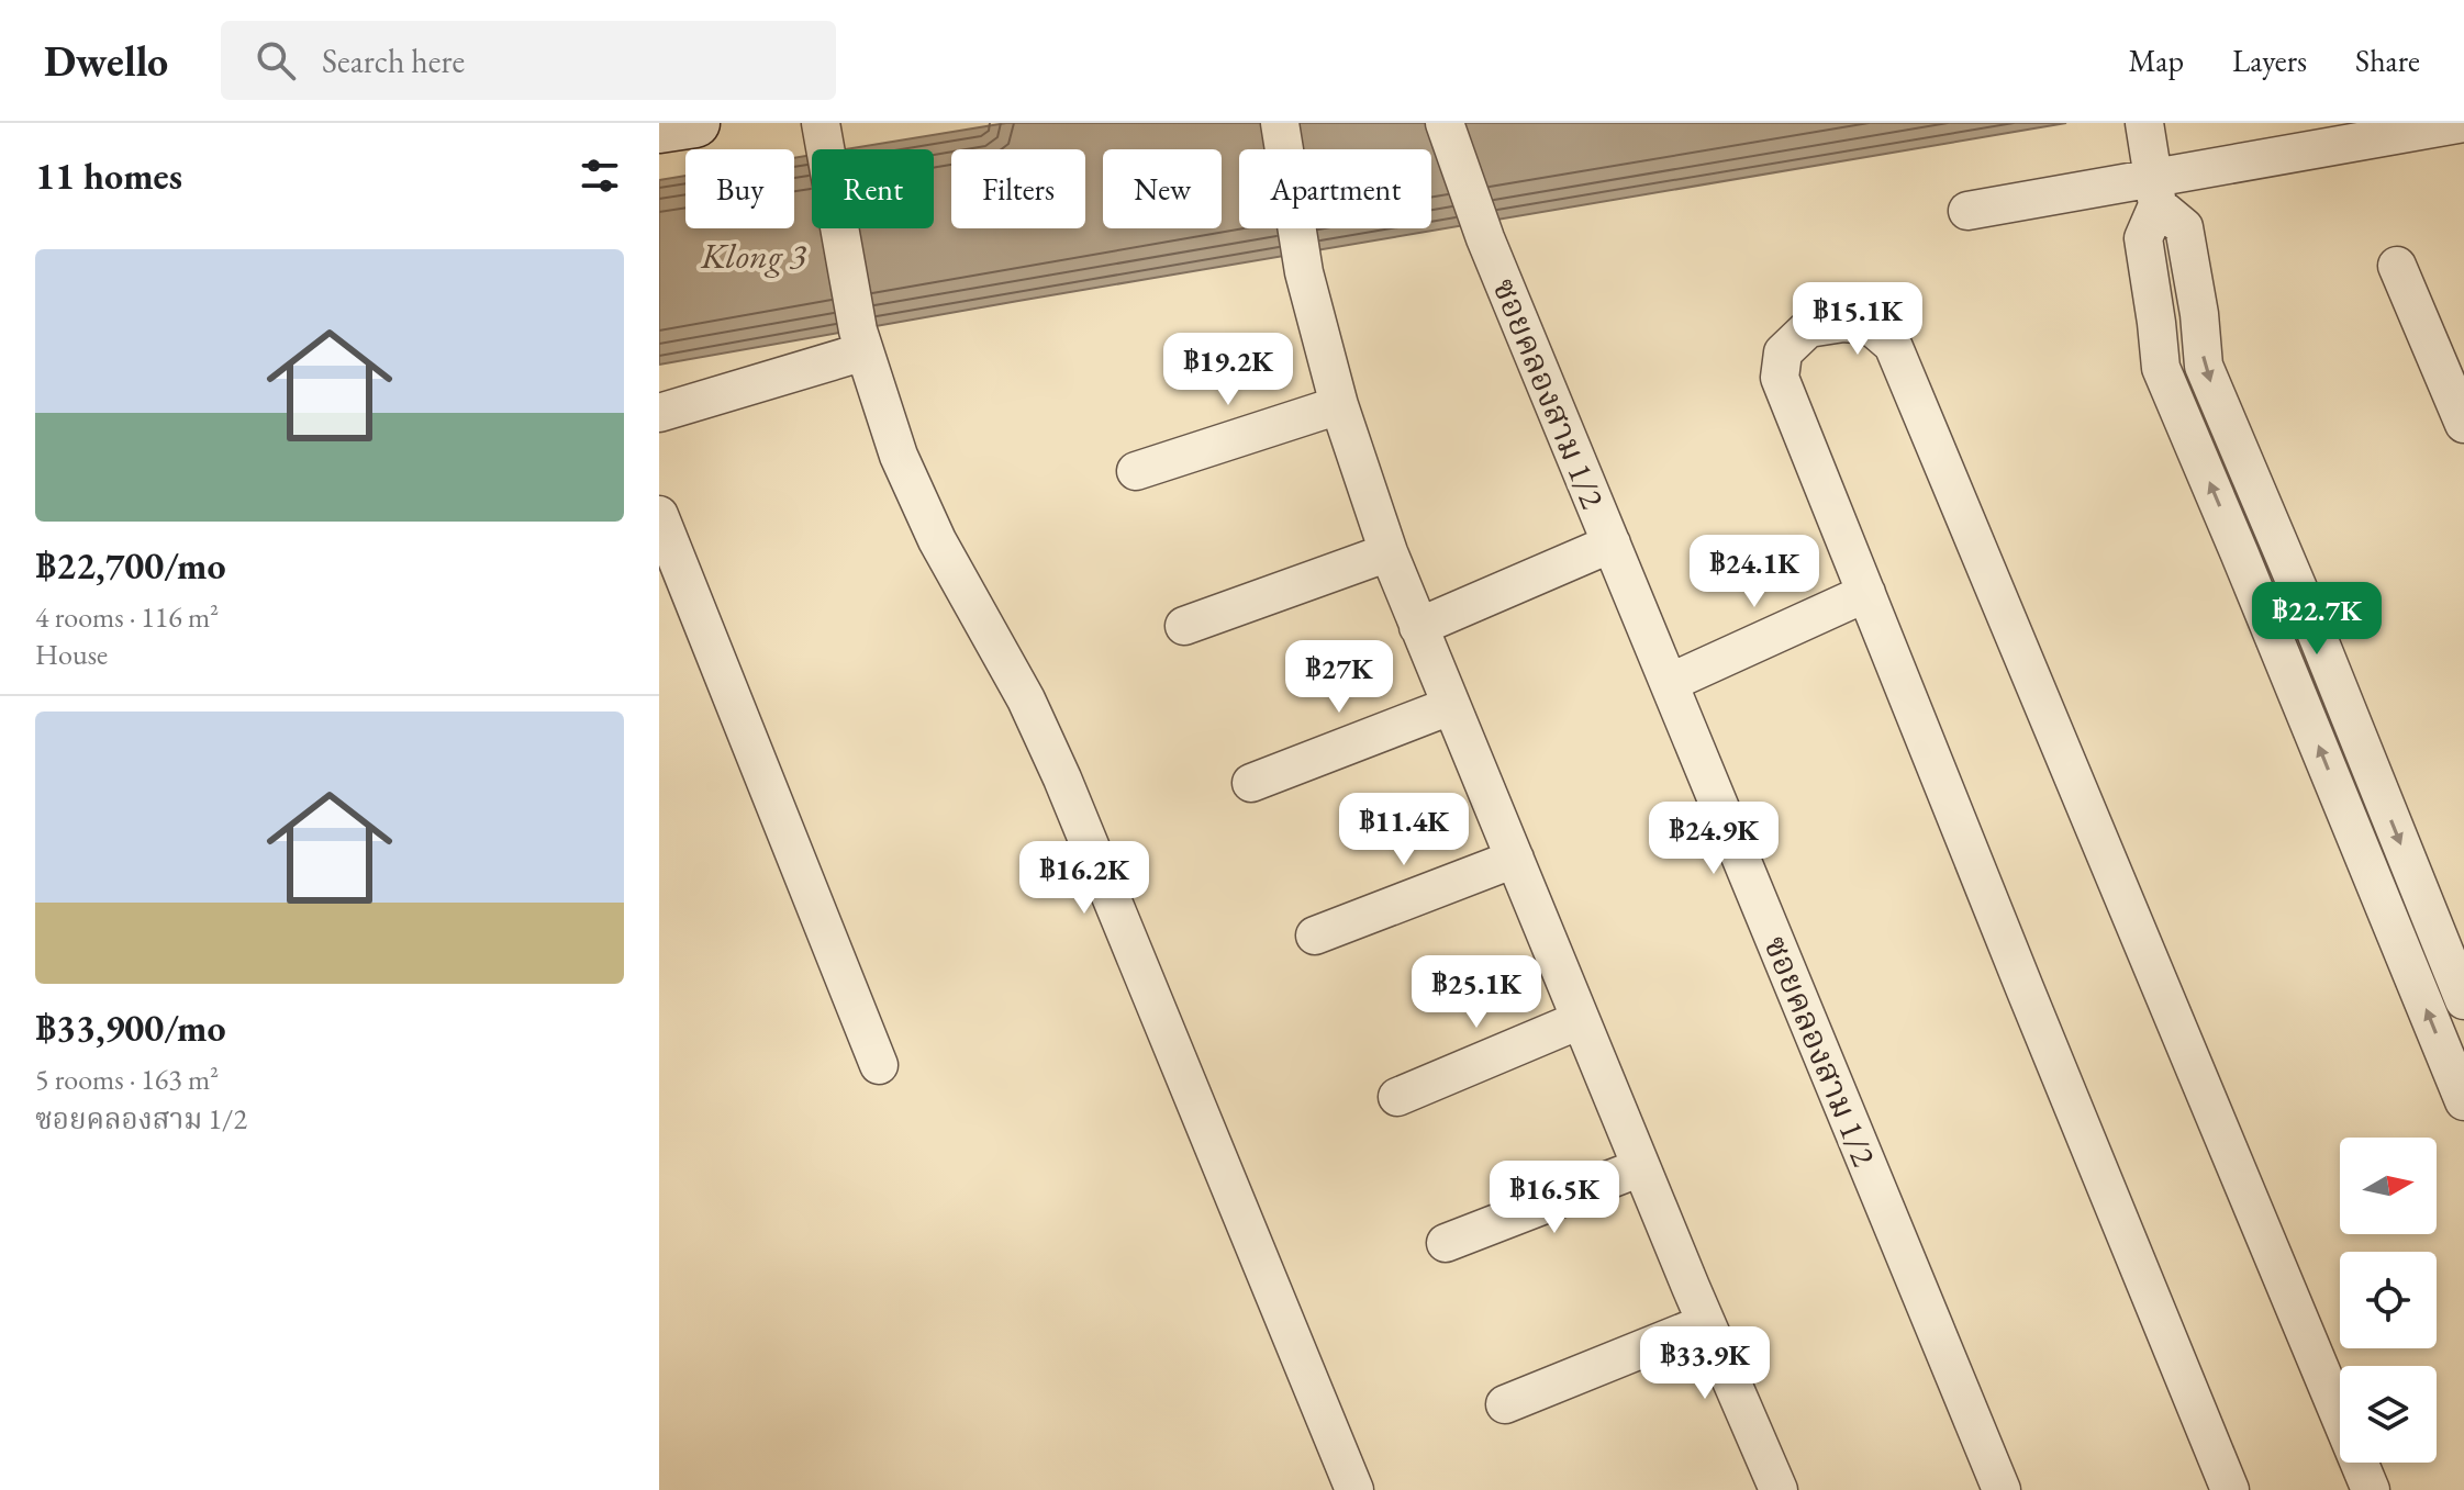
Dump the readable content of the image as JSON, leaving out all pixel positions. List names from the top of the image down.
{
  "streets": {
    "street": ["ซอยคลองสาม 1/2"]
  },
  "water": ["Klong 3"],
  "north": "right",
  "page": {
    "header": "Dwello",
    "search": "Search here",
    "nav": ["Map", "Layers", "Share"],
    "heading": "11 homes",
    "chip": [
      "Buy",
      "Rent",
      "Filters",
      "New",
      "Apartment"
    ],
    "list": [
      {
        "name": "฿22,700/mo",
        "note": "4 rooms · 116 m² · House"
      },
      {
        "name": "฿33,900/mo",
        "note": "5 rooms · 163 m² · ซอยคลองสาม 1/2"
      }
    ],
    "price": [
      "฿15.1K",
      "฿19.2K",
      "฿24.1K",
      "฿22.7K",
      "฿27K",
      "฿11.4K",
      "฿24.9K",
      "฿16.2K",
      "฿25.1K",
      "฿16.5K",
      "฿33.9K"
    ]
  }
}
